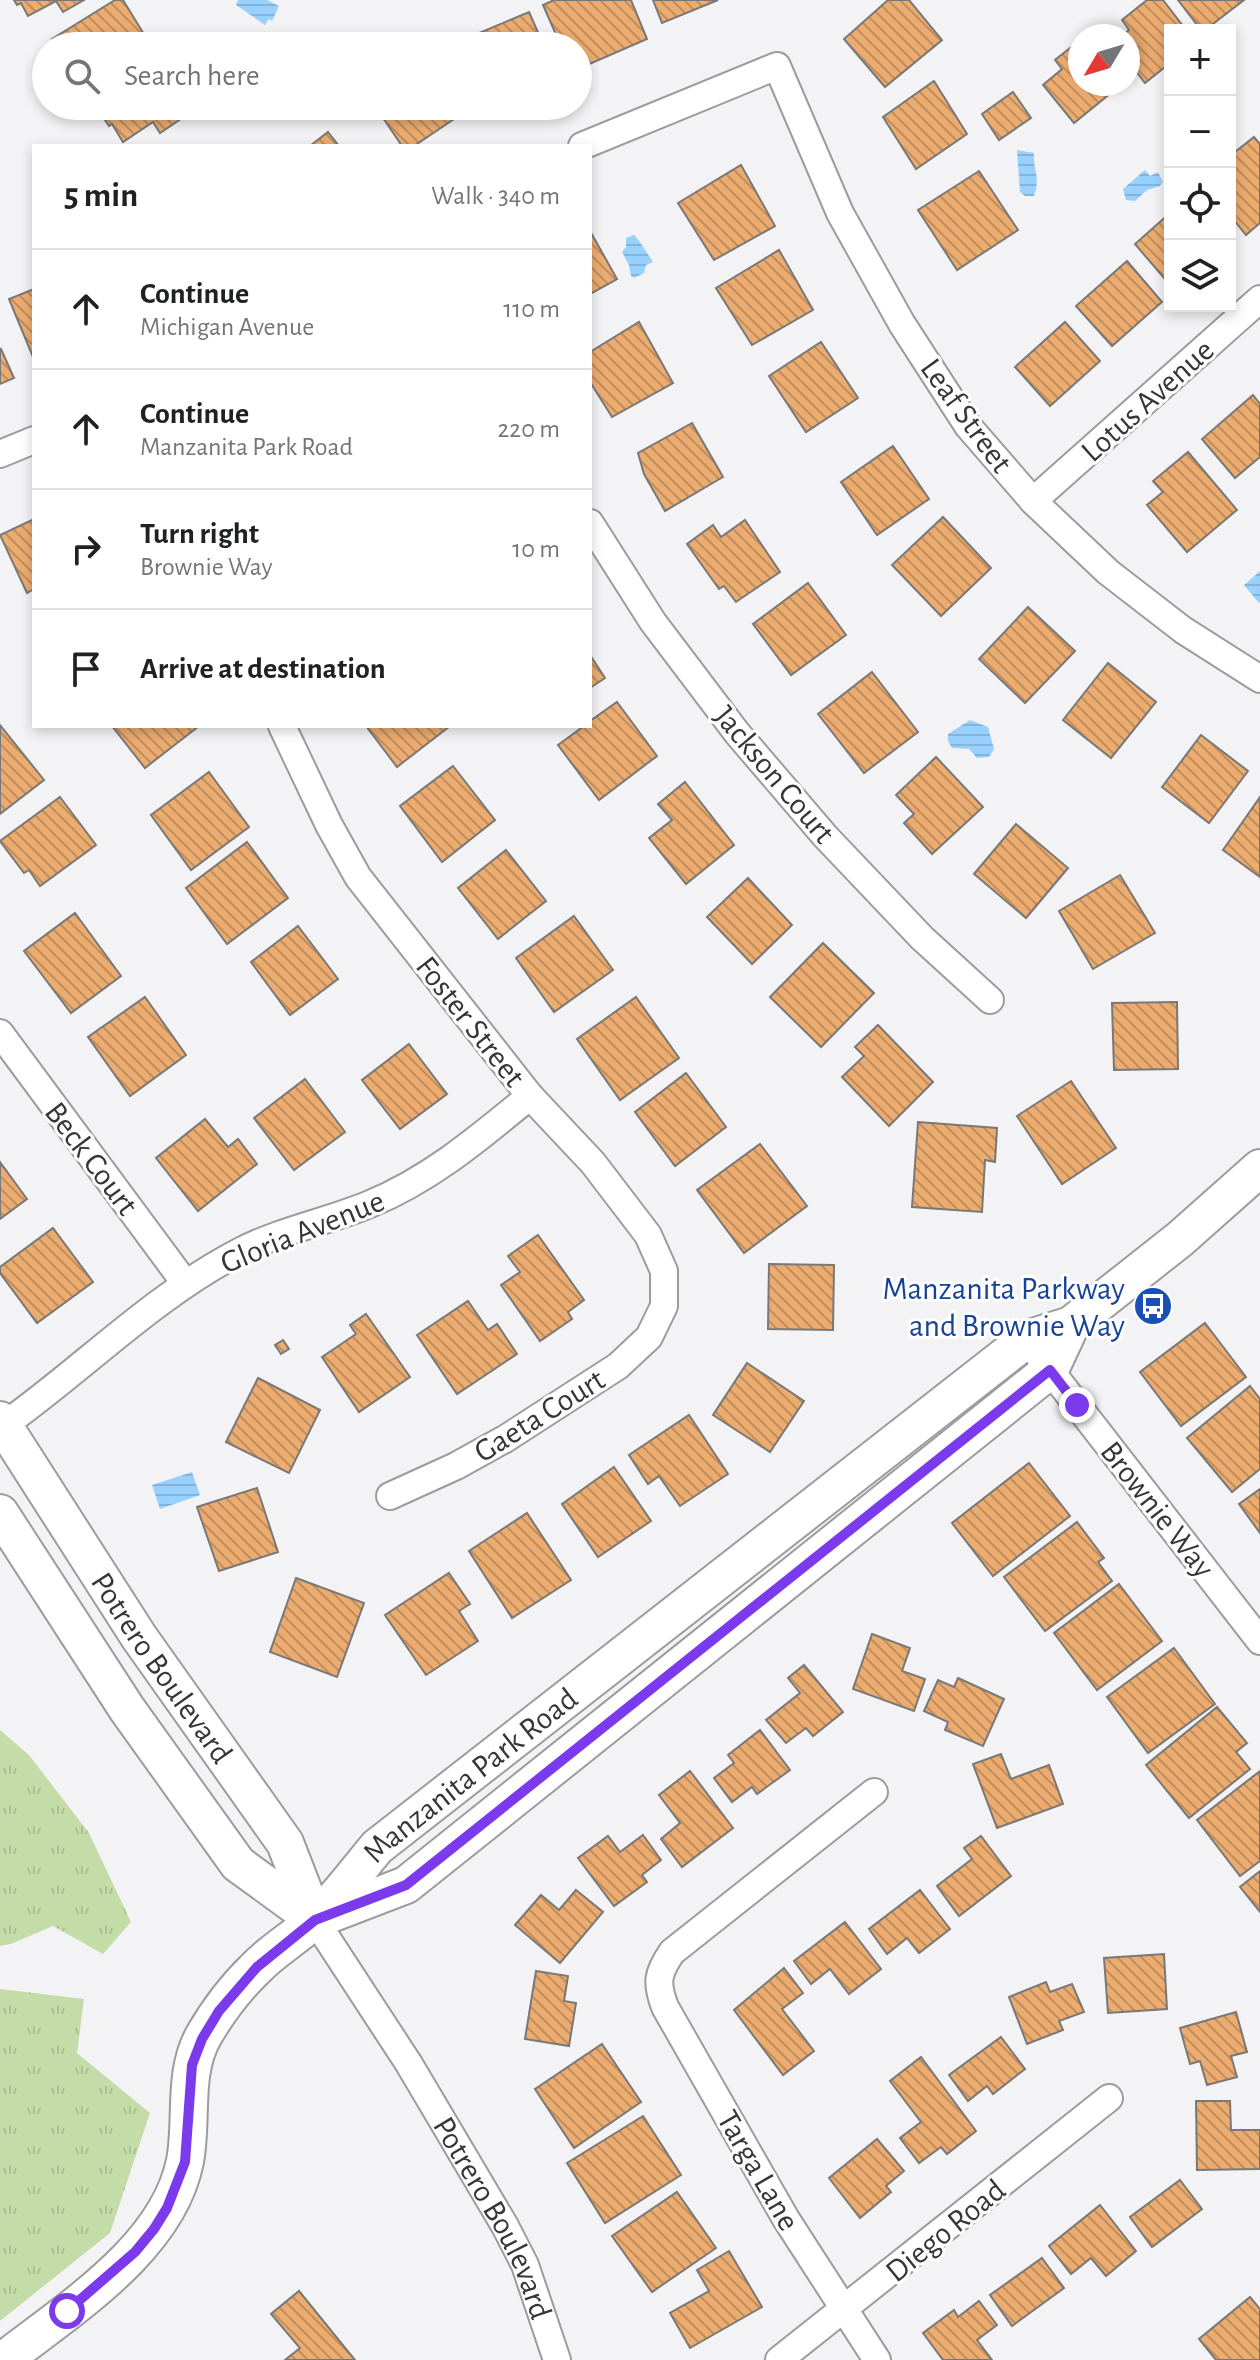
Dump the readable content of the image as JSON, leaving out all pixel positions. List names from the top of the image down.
{
  "streets": {
    "street": [
      "Lotus Avenue",
      "Leaf Street",
      "Jackson Court",
      "Foster Street",
      "Beck Court",
      "Gloria Avenue",
      "Gaeta Court",
      "Brownie Way",
      "Potrero Boulevard",
      "Manzanita Park Road",
      "Targa Lane",
      "Diego Road"
    ]
  },
  "crossings": [
    ["Lotus Avenue", "Leaf Street"],
    ["Foster Street", "Gloria Avenue"],
    ["Foster Street", "Gaeta Court"],
    ["Beck Court", "Gloria Avenue"],
    ["Gloria Avenue", "Potrero Boulevard"],
    ["Brownie Way", "Manzanita Park Road"],
    ["Potrero Boulevard", "Manzanita Park Road"],
    ["Targa Lane", "Diego Road"]
  ],
  "places": {
    "bus stop": ["Manzanita Parkway and Brownie Way"]
  },
  "north": "bottom left",
  "page": {
    "map_buttons": ["+", "−"],
    "search": "Search here",
    "heading": ["5 min", "Walk · 340 m"],
    "list": [
      ["Continue", "Michigan Avenue", "110 m"],
      ["Continue", "Manzanita Park Road", "220 m"],
      ["Turn right", "Brownie Way", "10 m"],
      "Arrive at destination"
    ]
  }
}
